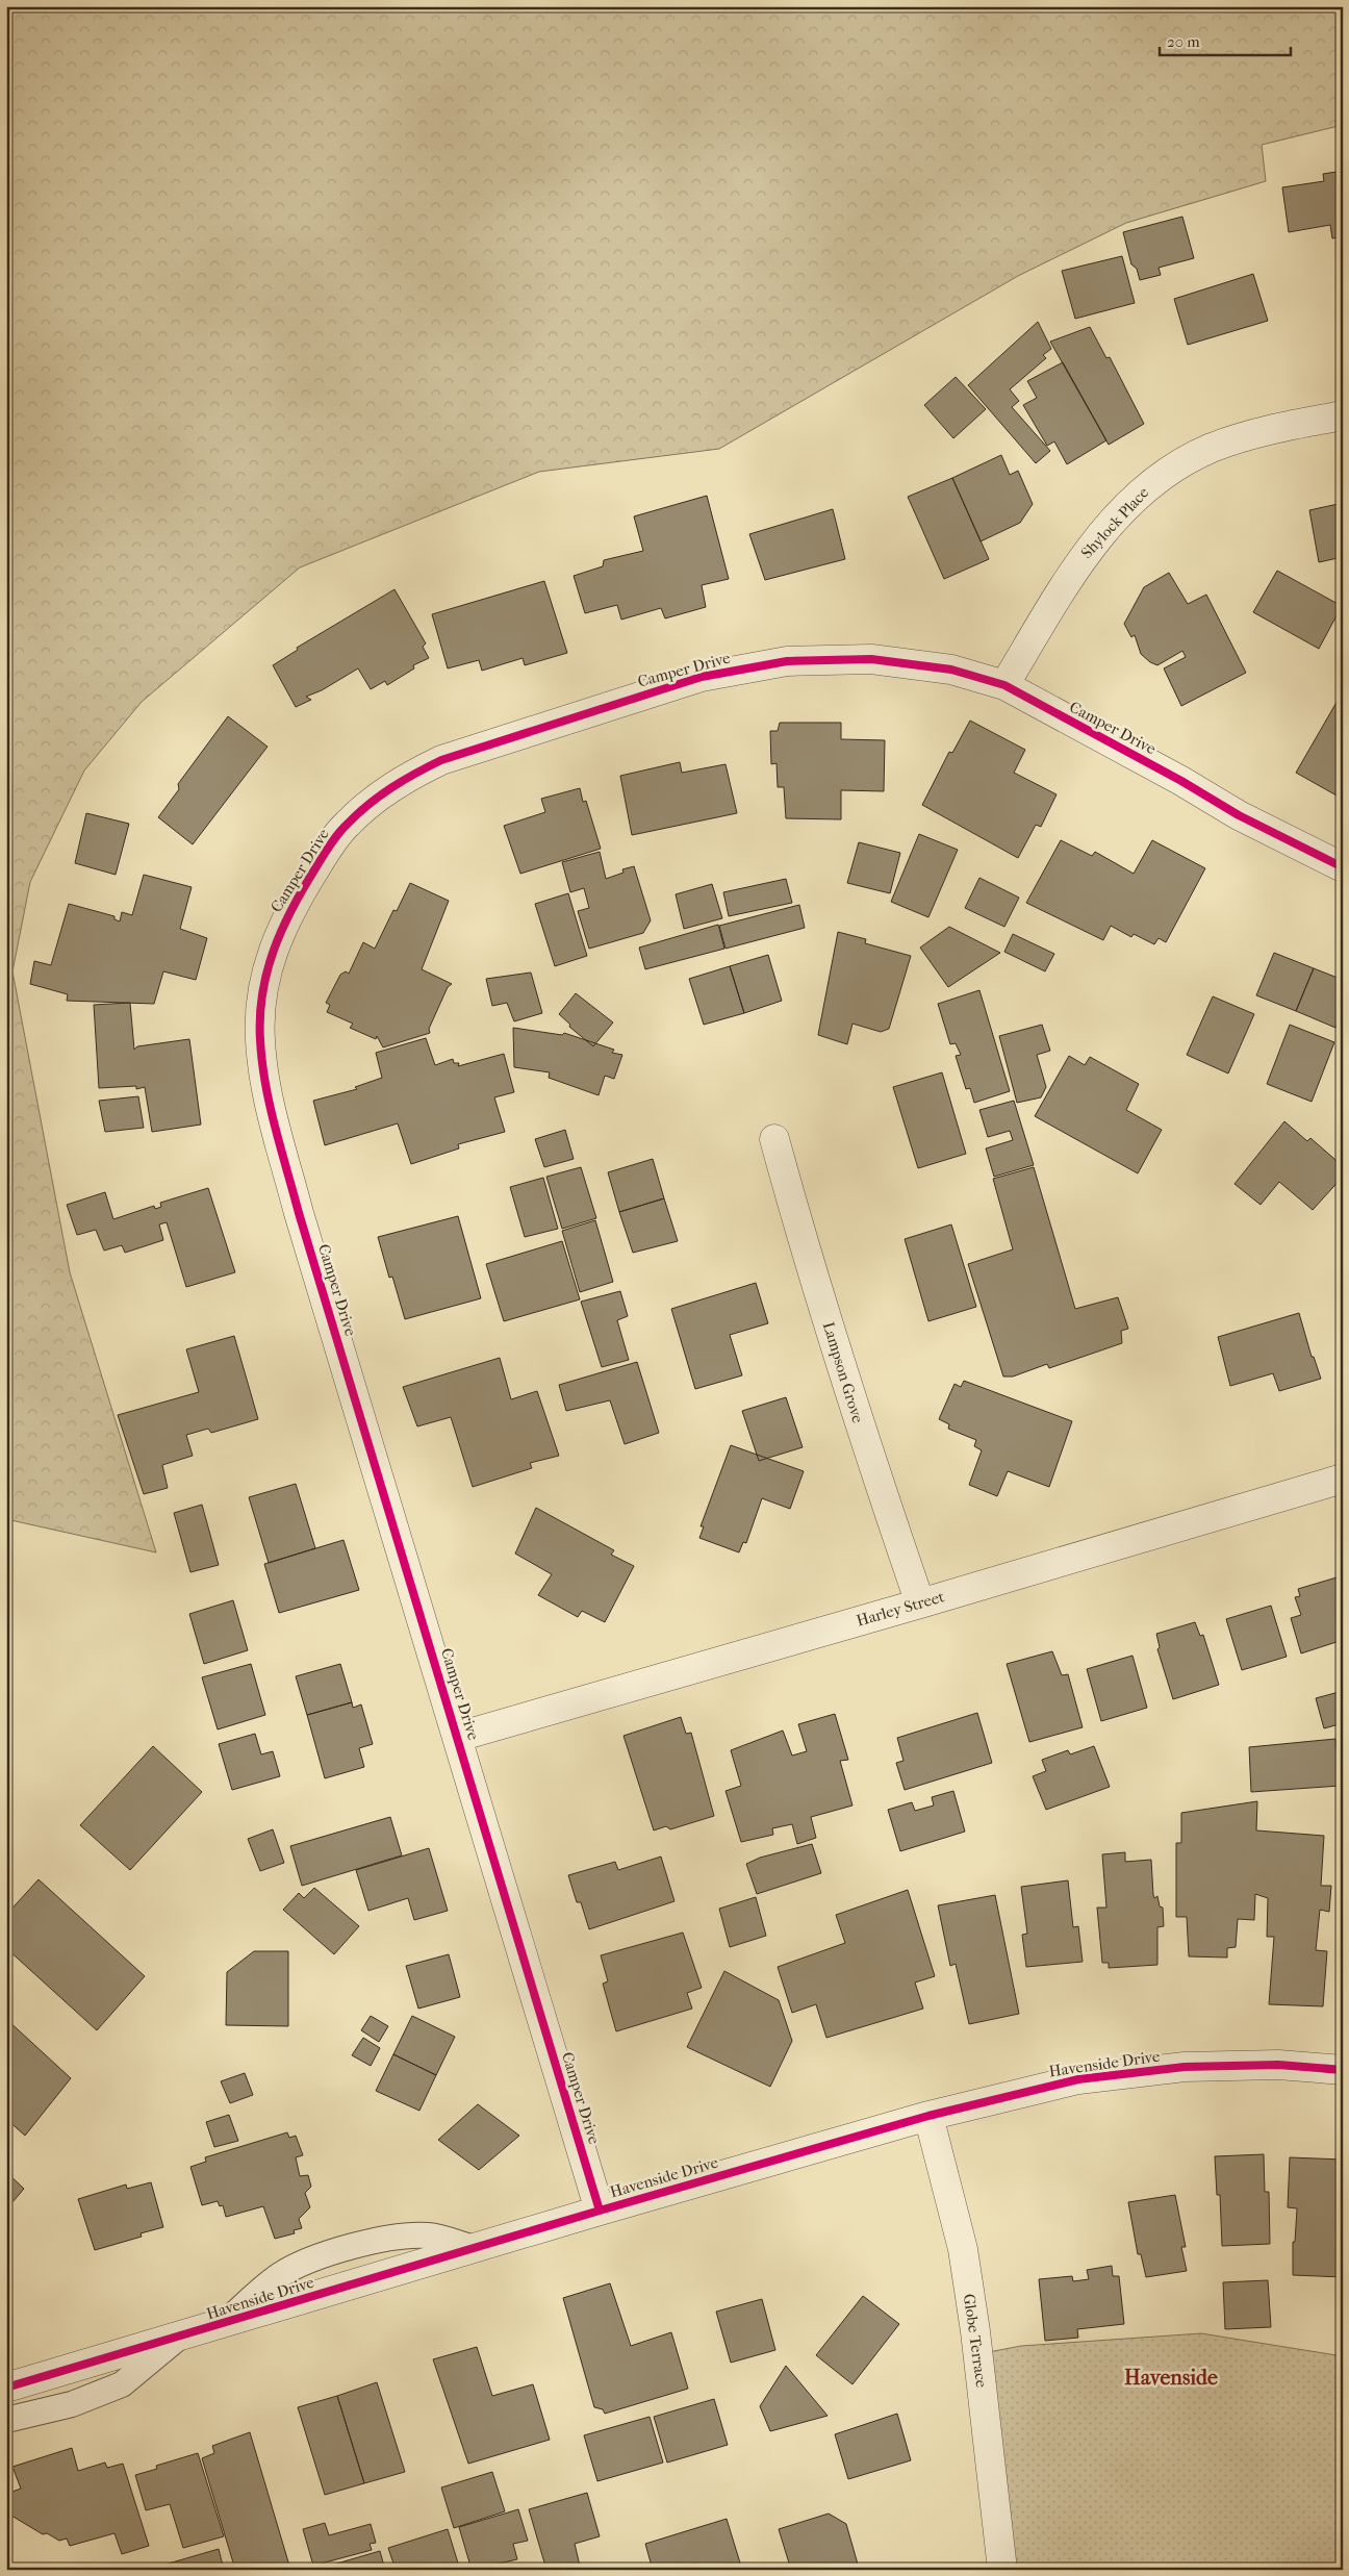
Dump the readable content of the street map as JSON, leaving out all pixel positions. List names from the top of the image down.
{
  "streets": {
    "street": [
      "Shylock Place",
      "Camper Drive",
      "Lampson Grove",
      "Harley Street",
      "Havenside Drive",
      "Globe Terrace"
    ]
  },
  "crossings": [
    ["Shylock Place", "Camper Drive"],
    ["Camper Drive", "Harley Street"],
    ["Camper Drive", "Havenside Drive"],
    ["Lampson Grove", "Harley Street"],
    ["Havenside Drive", "Globe Terrace"]
  ],
  "districts": ["Havenside"],
  "scale_bar": "20 m"
}
